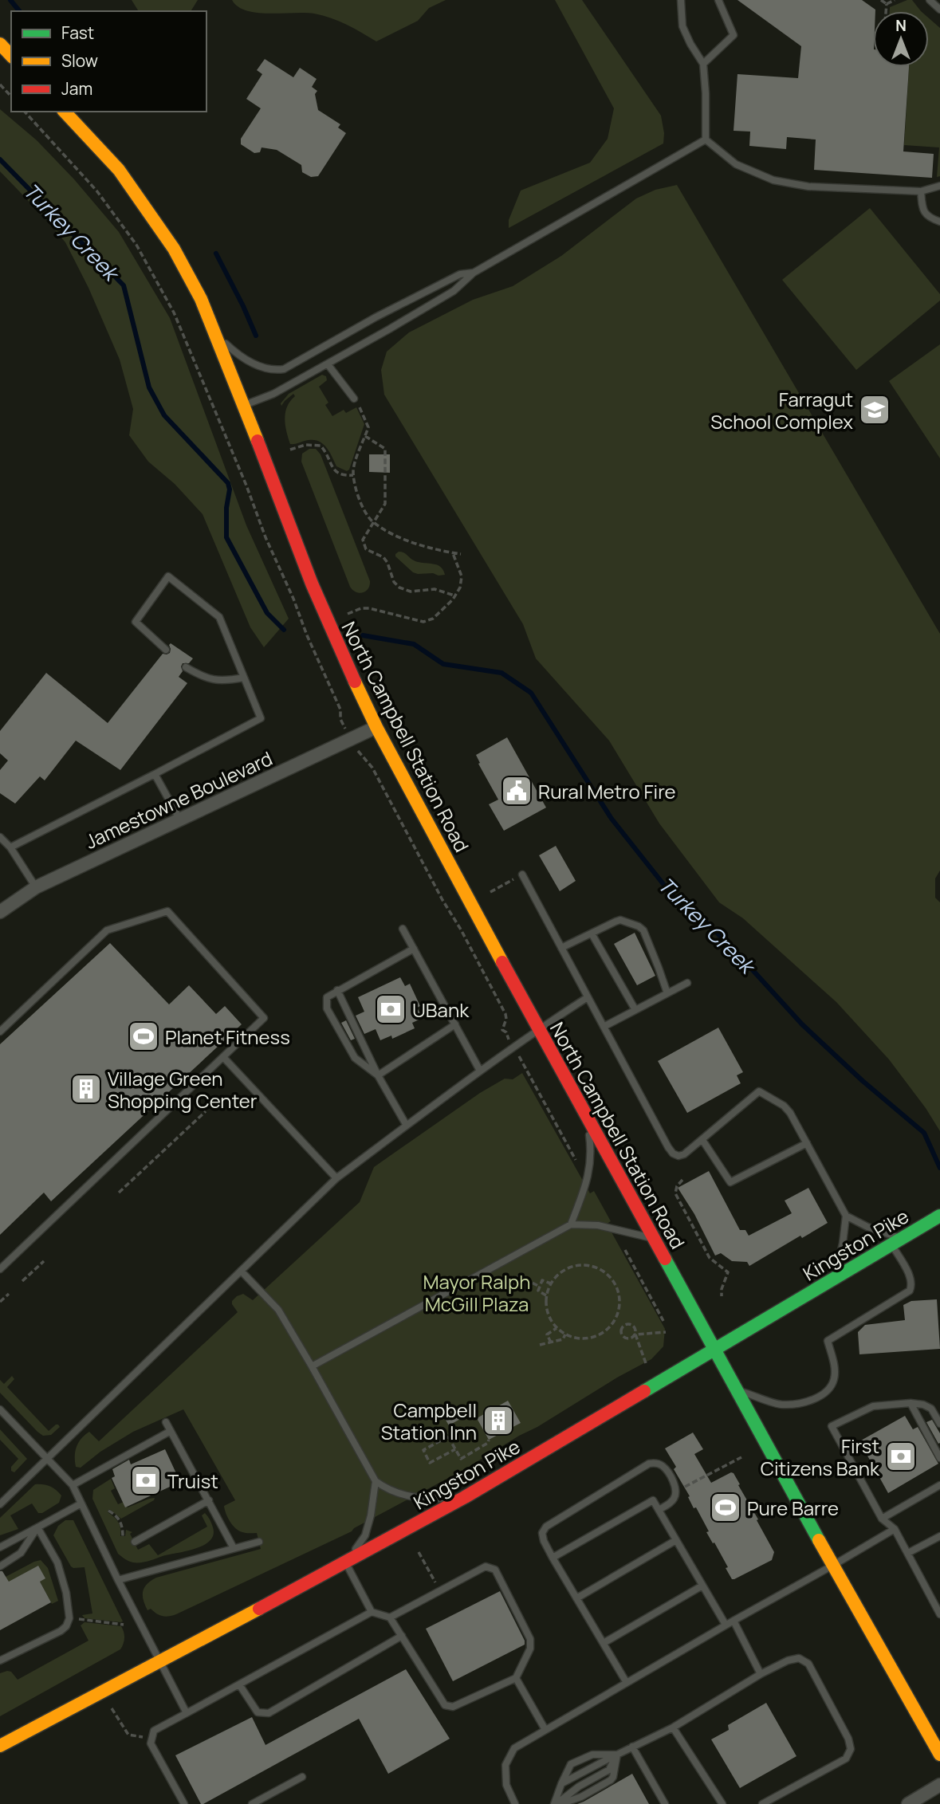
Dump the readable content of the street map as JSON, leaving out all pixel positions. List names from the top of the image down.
{
  "streets": {
    "main road": ["North Campbell Station Road", "Kingston Pike"],
    "street": ["Jamestowne Boulevard"]
  },
  "crossings": [
    ["North Campbell Station Road", "Jamestowne Boulevard"],
    ["North Campbell Station Road", "Kingston Pike"]
  ],
  "water": ["Turkey Creek"],
  "parks": ["Mayor Ralph McGill Plaza"],
  "places": {
    "school or university": ["Farragut School Complex"],
    "public building": ["Rural Metro Fire"],
    "bank": ["UBank", "First Citizens Bank", "Truist"],
    "sports": ["Planet Fitness", "Pure Barre"],
    "building": ["Village Green Shopping Center", "Campbell Station Inn"]
  },
  "legend": ["Fast", "Slow", "Jam"],
  "north": "top"
}
